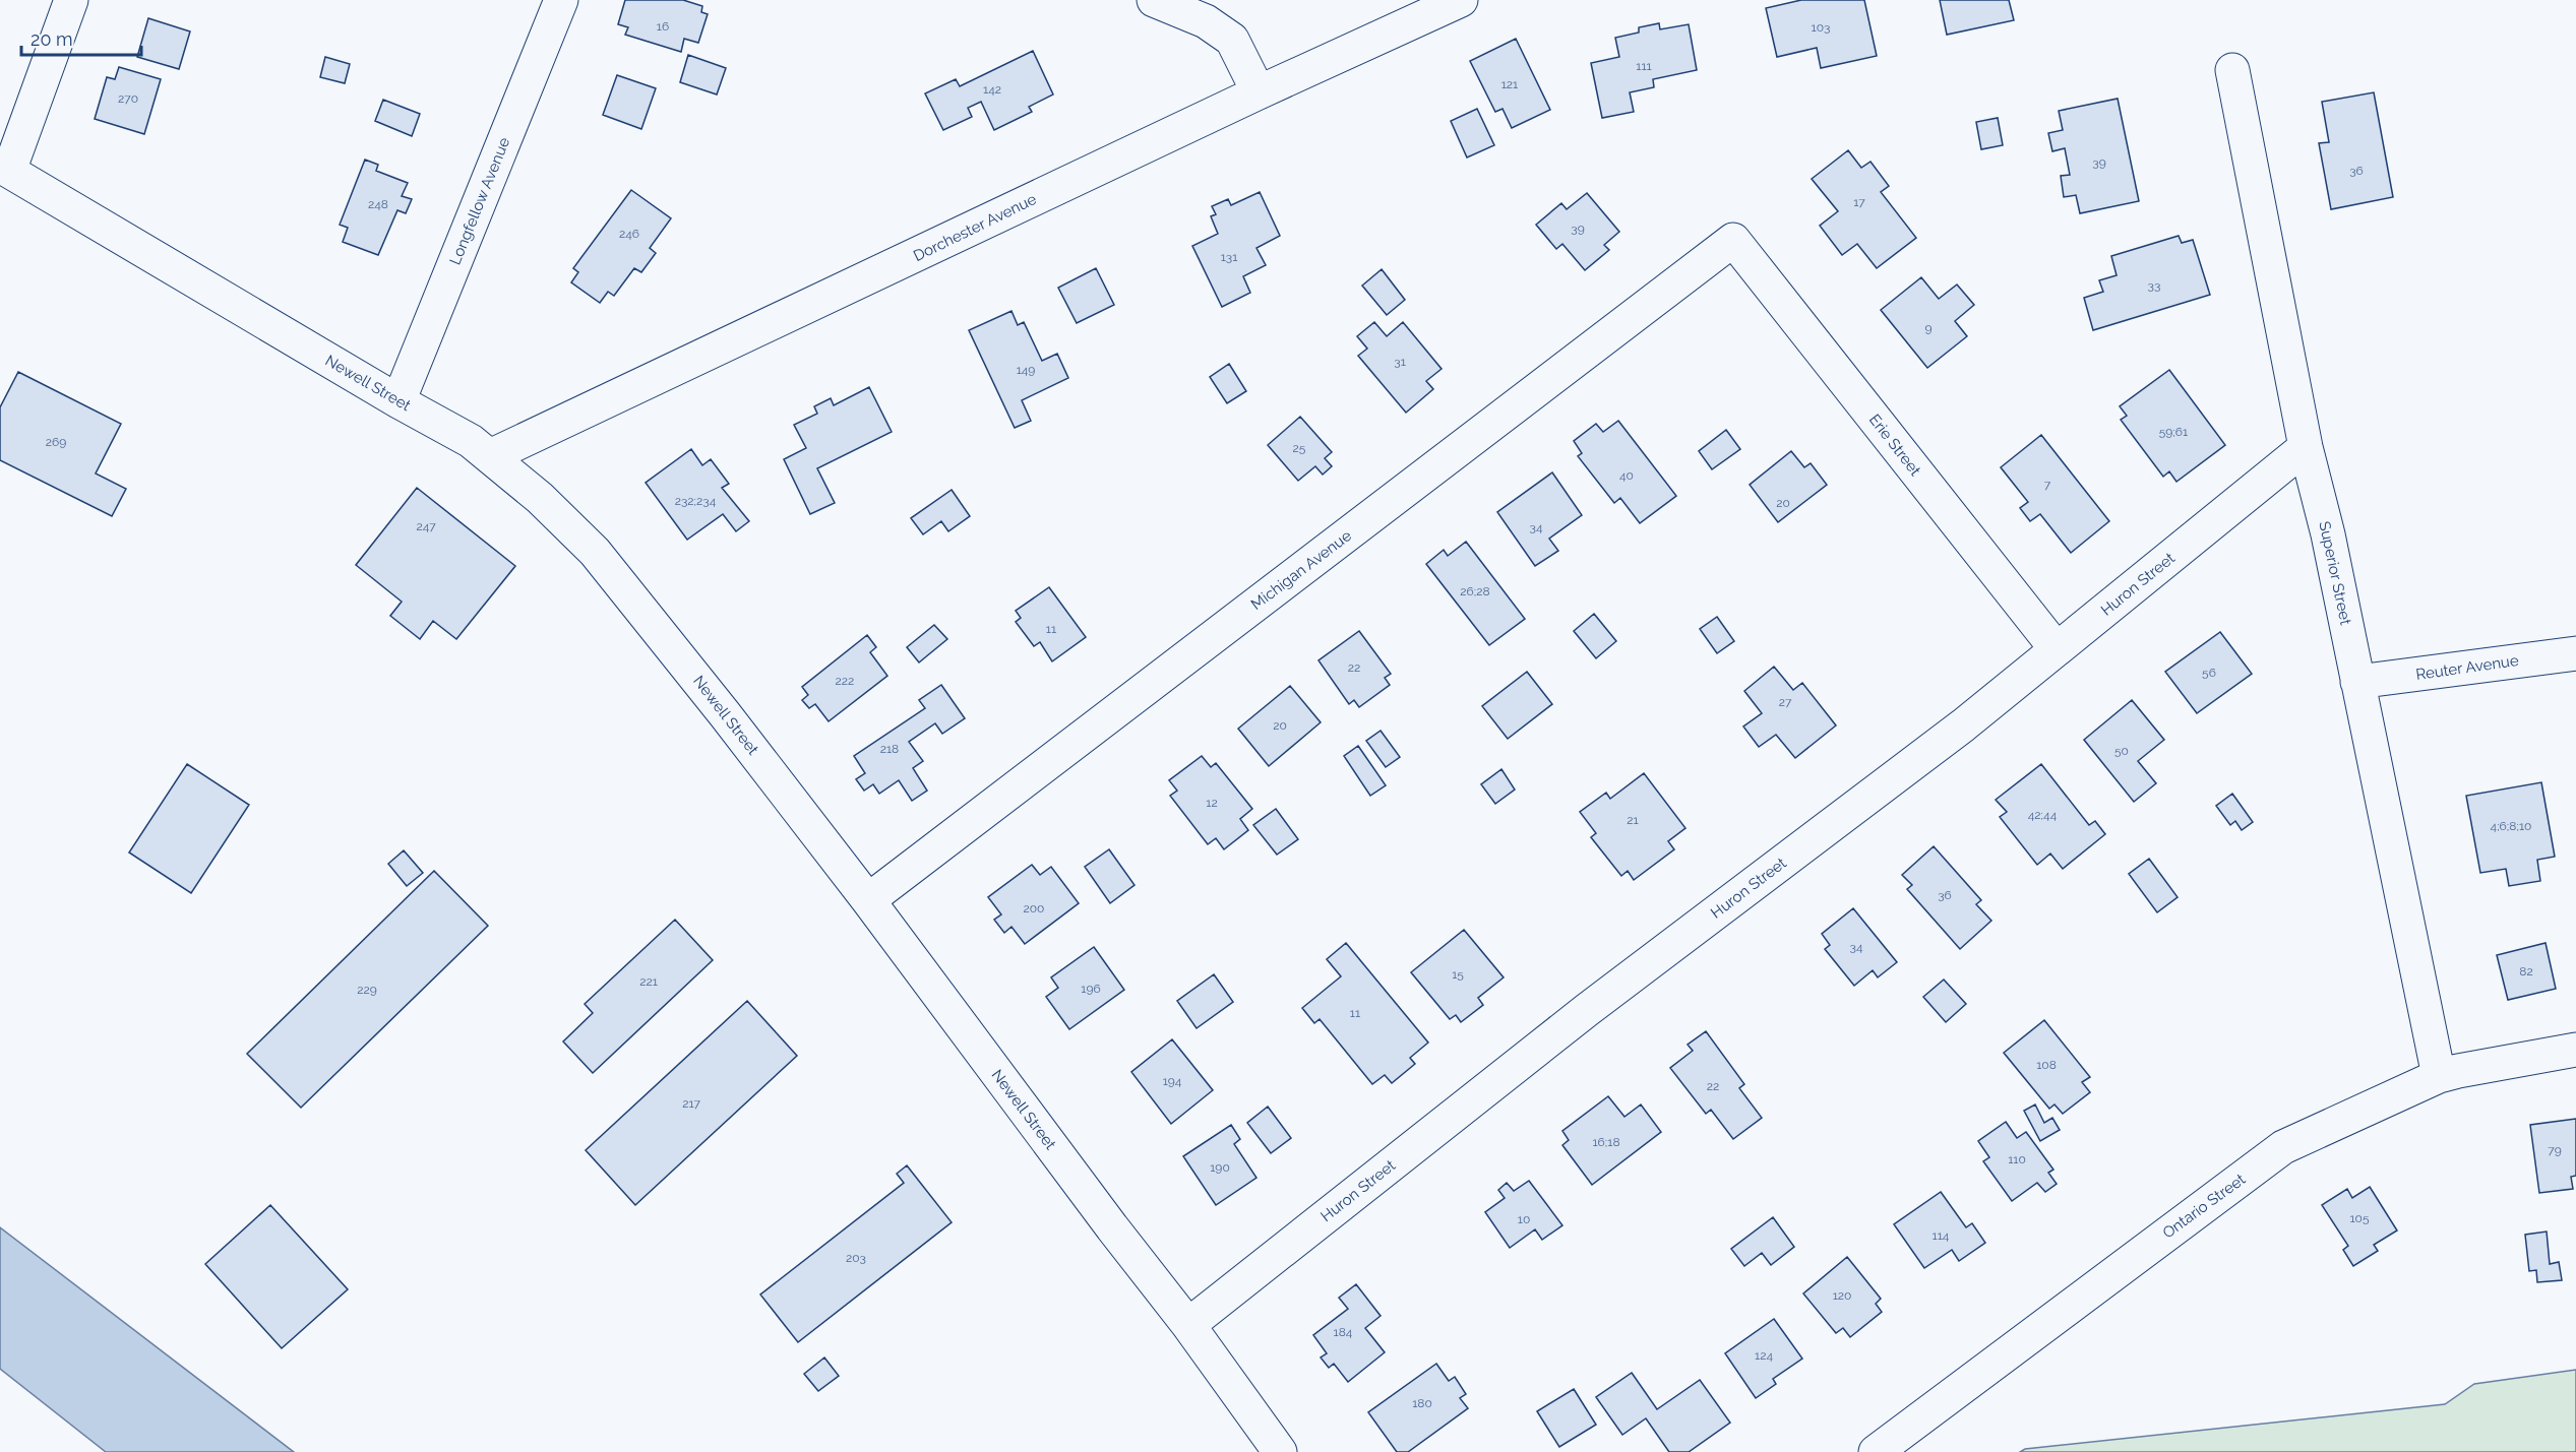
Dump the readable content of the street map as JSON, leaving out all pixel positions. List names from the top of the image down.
{
  "streets": {
    "street": [
      "Longfellow Avenue",
      "Dorchester Avenue",
      "Newell Street",
      "Erie Street",
      "Michigan Avenue",
      "Superior Street",
      "Huron Street",
      "Reuter Avenue",
      "Ontario Street"
    ]
  },
  "crossings": [
    ["Longfellow Avenue", "Newell Street"],
    ["Dorchester Avenue", "Newell Street"],
    ["Newell Street", "Michigan Avenue"],
    ["Newell Street", "Huron Street"],
    ["Erie Street", "Michigan Avenue"],
    ["Erie Street", "Huron Street"],
    ["Superior Street", "Huron Street"],
    ["Superior Street", "Reuter Avenue"],
    ["Superior Street", "Ontario Street"]
  ],
  "house_numbers": [
    "16",
    "103",
    "111",
    "121",
    "142",
    "270",
    "39",
    "36",
    "17",
    "248",
    "39",
    "246",
    "131",
    "33",
    "9",
    "31",
    "149",
    "59;61",
    "269",
    "25",
    "40",
    "7",
    "232;234",
    "20",
    "247",
    "34",
    "26;28",
    "11",
    "22",
    "56",
    "222",
    "27",
    "20",
    "218",
    "50",
    "12",
    "42;44",
    "21",
    "4;6;8;10",
    "36",
    "200",
    "34",
    "82",
    "15",
    "221",
    "196",
    "229",
    "11",
    "108",
    "194",
    "22",
    "217",
    "16;18",
    "79",
    "110",
    "190",
    "105",
    "10",
    "114",
    "203",
    "120",
    "184",
    "124",
    "180"
  ],
  "scale_bar": "20 m"
}
